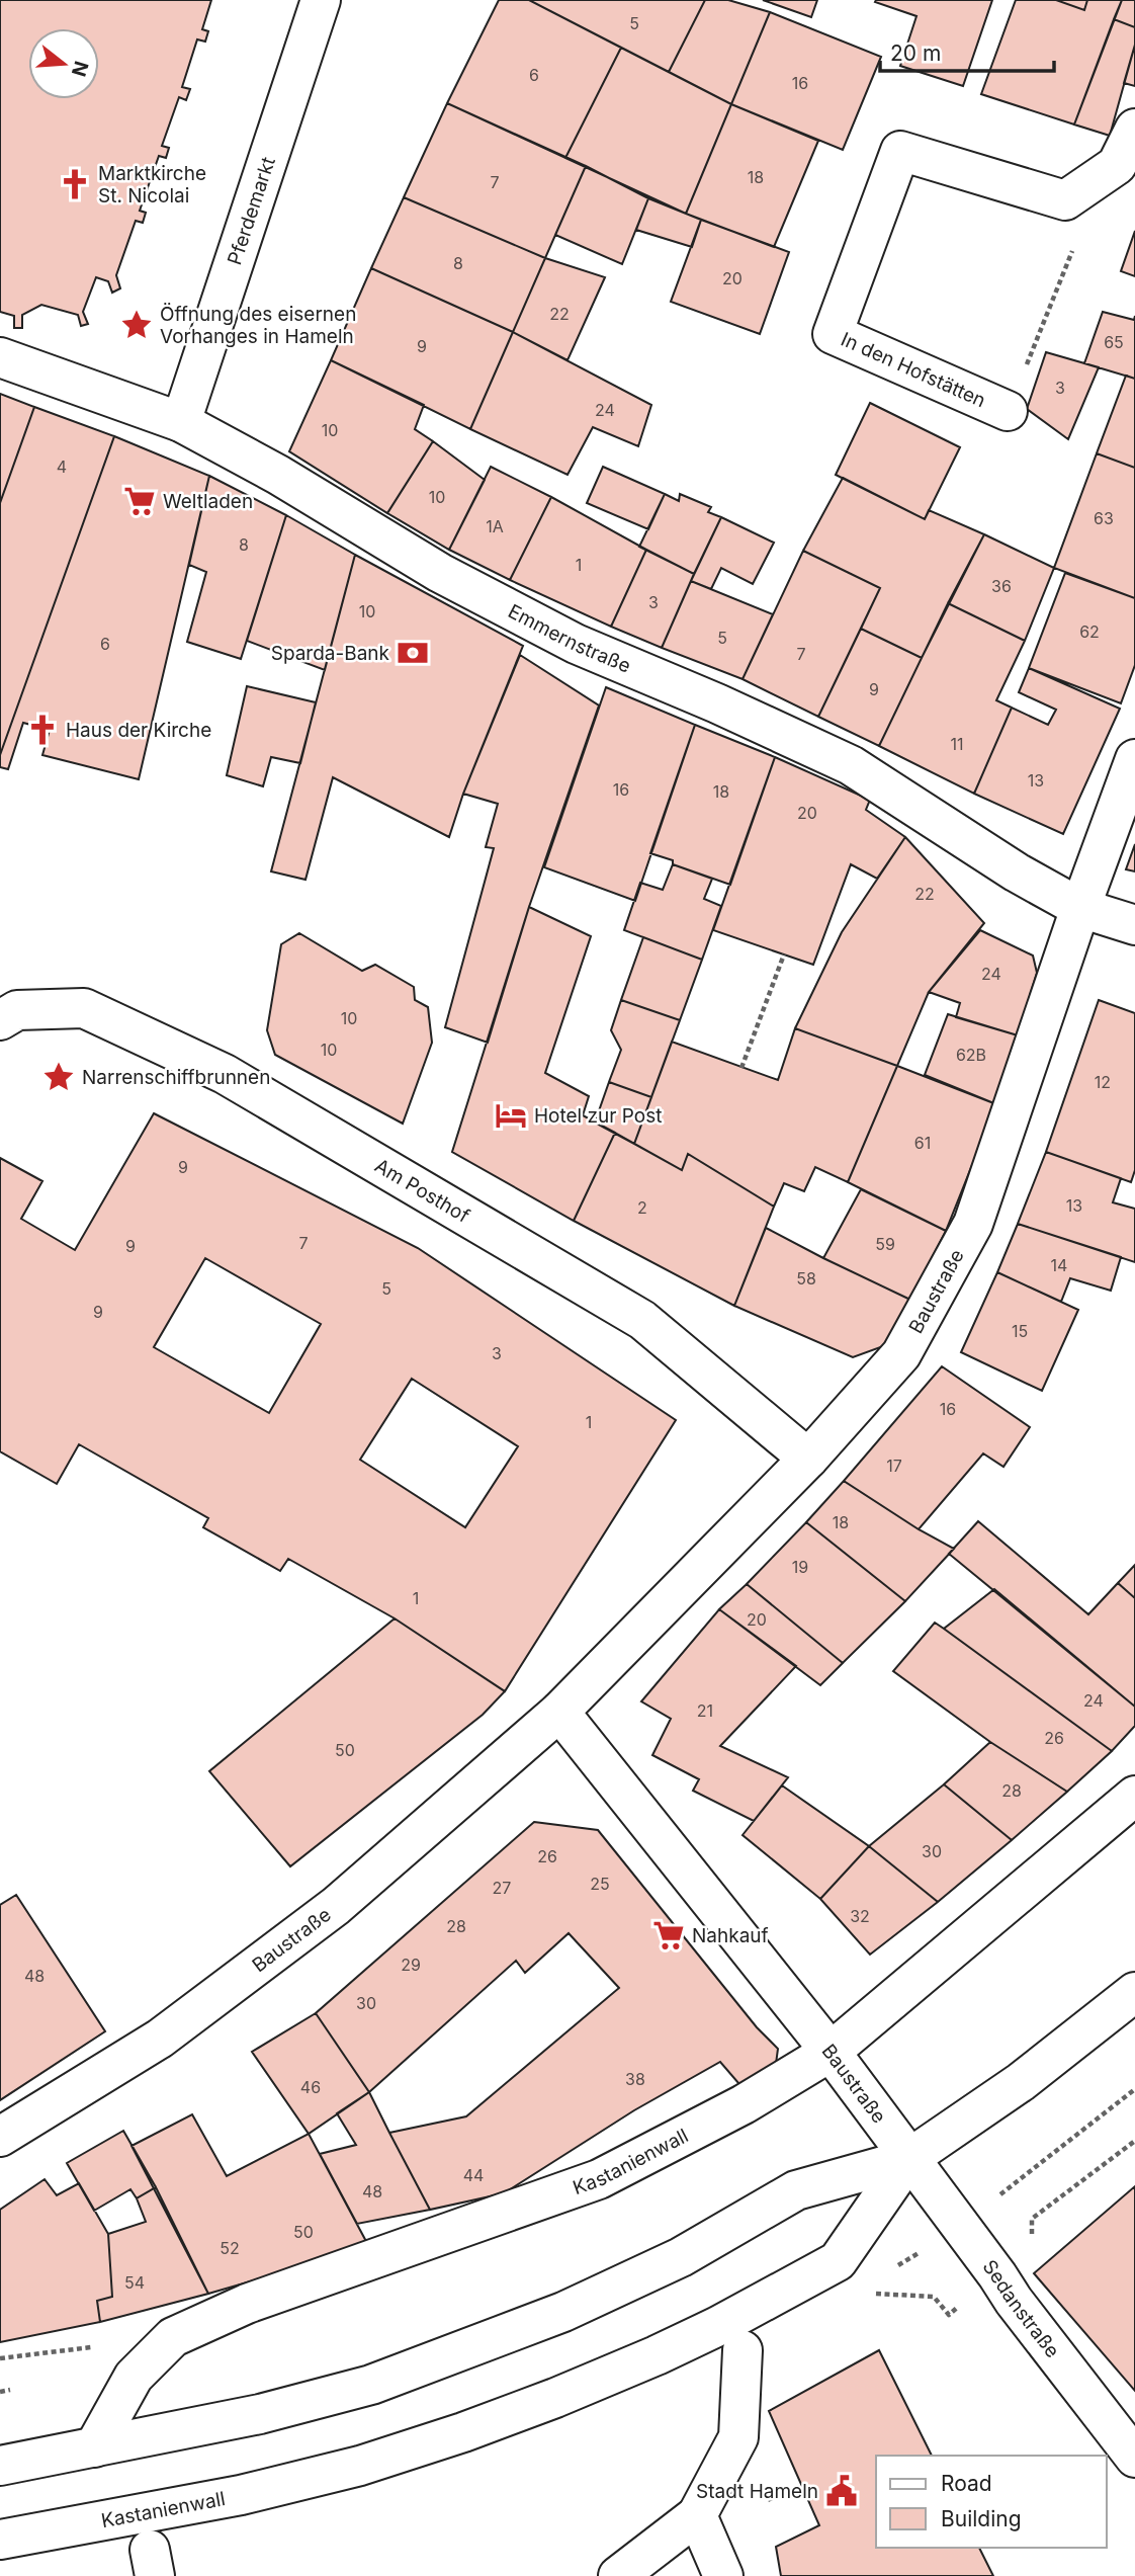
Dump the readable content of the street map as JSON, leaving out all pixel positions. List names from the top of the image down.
{
  "streets": {
    "street": [
      "Pferdemarkt",
      "In den Hofstätten",
      "Emmernstraße",
      "Am Posthof",
      "Baustraße",
      "Kastanienwall",
      "Sedanstraße"
    ]
  },
  "crossings": [
    ["Pferdemarkt", "Emmernstraße"],
    ["Emmernstraße", "Baustraße"],
    ["Am Posthof", "Baustraße"],
    ["Baustraße", "Kastanienwall"],
    ["Baustraße", "Sedanstraße"],
    ["Kastanienwall", "Sedanstraße"]
  ],
  "places": {
    "church": ["Marktkirche St. Nicolai", "Haus der Kirche"],
    "place": ["Öffnung des eisernen Vorhanges in Hameln", "Narrenschiffbrunnen"],
    "supermarket": ["Weltladen", "Nahkauf"],
    "bank": ["Sparda-Bank"],
    "hotel": ["Hotel zur Post"],
    "public building": ["Stadt Hameln"]
  },
  "house_numbers": [
    "5",
    "6",
    "16",
    "18",
    "7",
    "8",
    "20",
    "22",
    "65",
    "9",
    "3",
    "24",
    "10",
    "4",
    "10",
    "63",
    "1A",
    "8",
    "1",
    "36",
    "3",
    "10",
    "62",
    "5",
    "6",
    "7",
    "9",
    "11",
    "13",
    "16",
    "18",
    "20",
    "22",
    "24",
    "10",
    "10",
    "62B",
    "12",
    "61",
    "9",
    "13",
    "2",
    "7",
    "59",
    "9",
    "14",
    "58",
    "5",
    "9",
    "15",
    "3",
    "16",
    "1",
    "17",
    "18",
    "19",
    "1",
    "20",
    "24",
    "21",
    "26",
    "50",
    "28",
    "30",
    "26",
    "25",
    "27",
    "32",
    "28",
    "29",
    "48",
    "30",
    "38",
    "46",
    "44",
    "48",
    "50",
    "52",
    "54"
  ],
  "legend": ["Road", "Building"],
  "scale_bar": "20 m",
  "north": "right"
}
